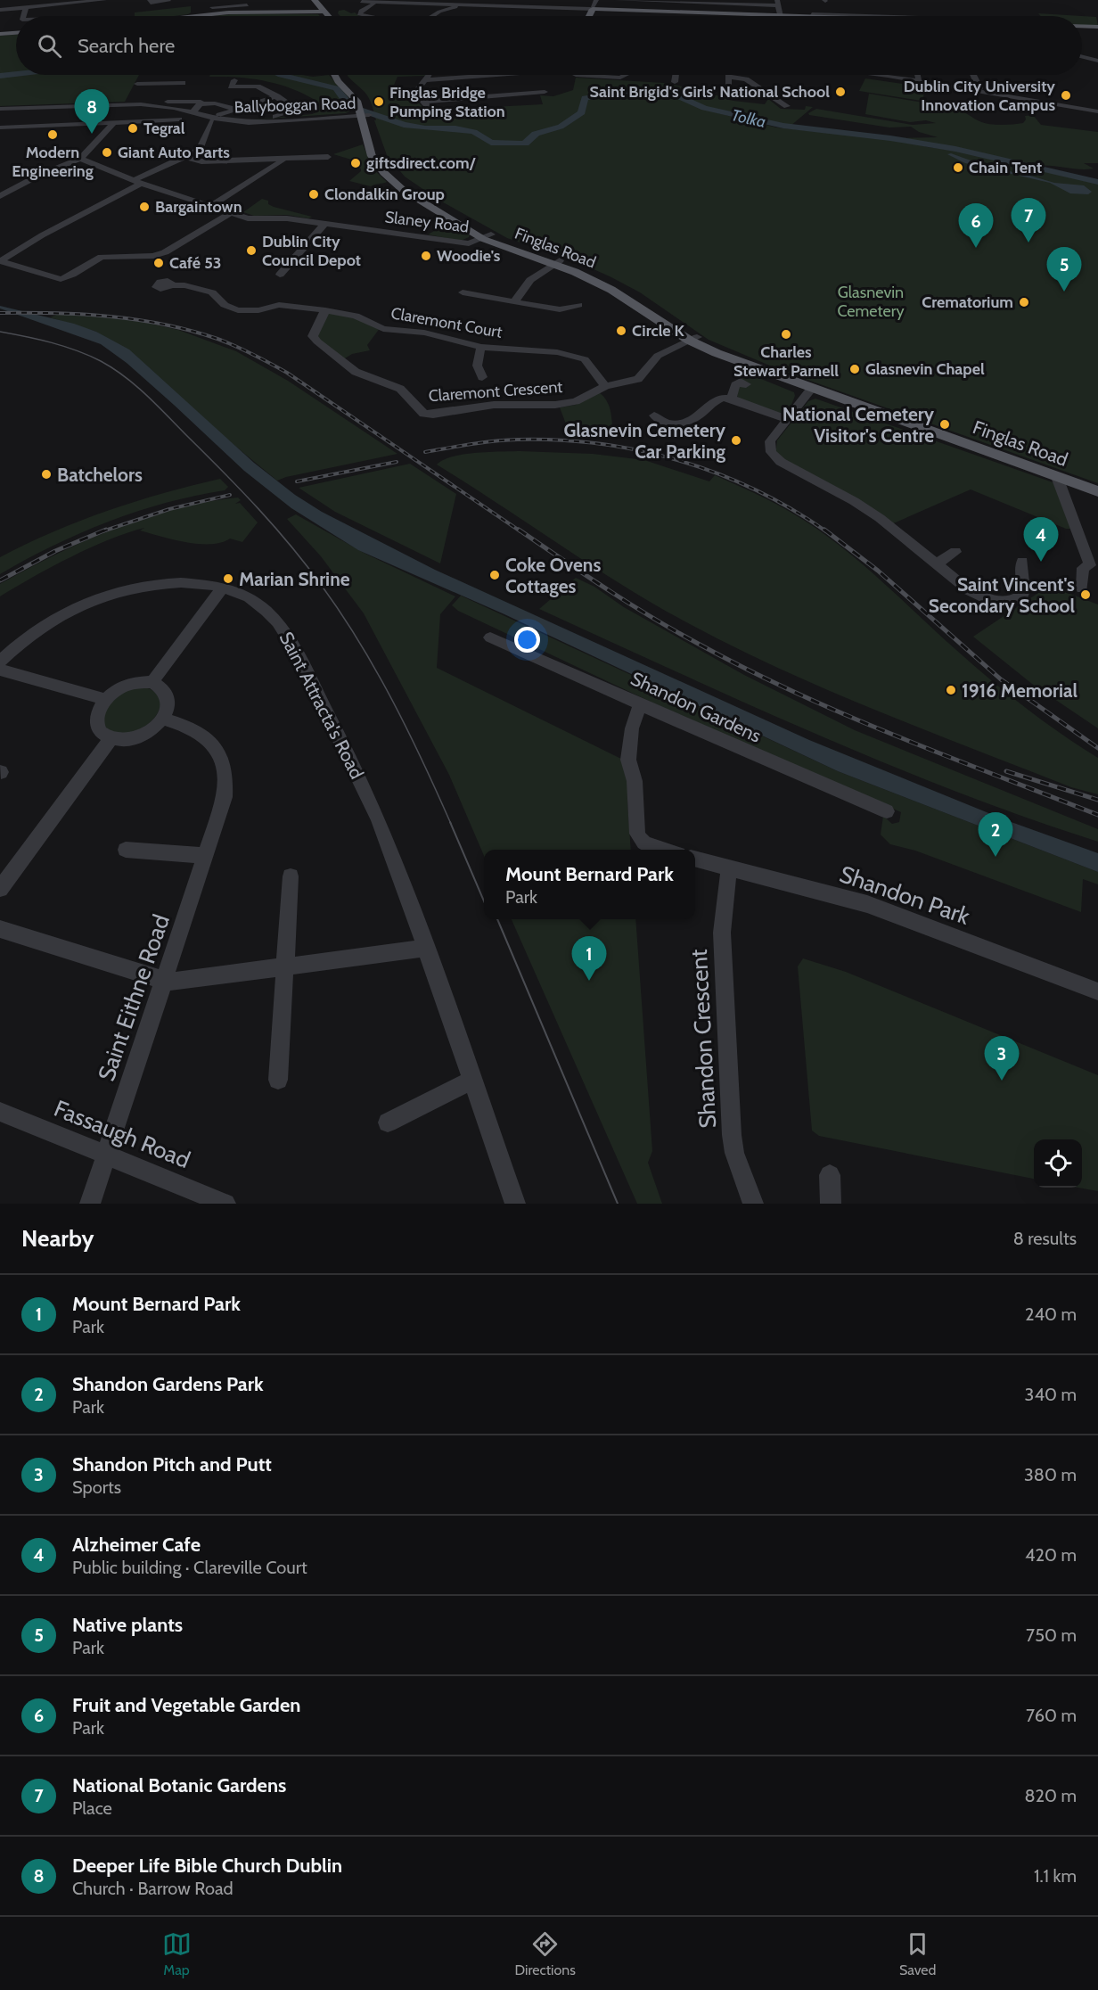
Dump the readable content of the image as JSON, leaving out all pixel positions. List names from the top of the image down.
{
  "streets": {
    "main road": ["Finglas Road"],
    "street": [
      "Ballyboggan Road",
      "Slaney Road",
      "Claremont Court",
      "Claremont Crescent",
      "Saint Attracta's Road",
      "Shandon Gardens",
      "Shandon Park",
      "Saint Eithne Road",
      "Shandon Crescent",
      "Fassaugh Road"
    ]
  },
  "crossings": [
    ["Slaney Road", "Finglas Road"],
    ["Claremont Court", "Claremont Crescent"],
    ["Shandon Park", "Shandon Crescent"],
    ["Saint Eithne Road", "Fassaugh Road"]
  ],
  "water": ["Tolka"],
  "parks": ["Glasnevin Cemetery"],
  "places": [
    "Saint Brigid's Girls' National School",
    "Dublin City University Innovation Campus",
    "Finglas Bridge Pumping Station",
    "Tegral",
    "Modern Engineering",
    "Giant Auto Parts",
    "giftsdirect.com/",
    "Chain Tent",
    "Clondalkin Group",
    "Bargaintown",
    "Dublin City Council Depot",
    "Woodie's",
    "Café 53",
    "Crematorium",
    "Circle K",
    "Charles Stewart Parnell",
    "Glasnevin Chapel",
    "National Cemetery Visitor's Centre",
    "Glasnevin Cemetery Car Parking",
    "Batchelors",
    "Coke Ovens Cottages",
    "Marian Shrine",
    "Saint Vincent's Secondary School",
    "1916 Memorial"
  ],
  "page": {
    "search": "Search here",
    "pins": [
      "8",
      "7",
      "6",
      "5",
      "4",
      "2",
      "1",
      "3"
    ],
    "popup": ["Mount Bernard Park", "Park"],
    "heading": ["Nearby", "8 results"],
    "list": [
      {
        "mark": "1",
        "name": "Mount Bernard Park",
        "note": "Park",
        "value": "240 m"
      },
      {
        "mark": "2",
        "name": "Shandon Gardens Park",
        "note": "Park",
        "value": "340 m"
      },
      {
        "mark": "3",
        "name": "Shandon Pitch and Putt",
        "note": "Sports",
        "value": "380 m"
      },
      {
        "mark": "4",
        "name": "Alzheimer Cafe",
        "note": "Public building · Clareville Court",
        "value": "420 m"
      },
      {
        "mark": "5",
        "name": "Native plants",
        "note": "Park",
        "value": "750 m"
      },
      {
        "mark": "6",
        "name": "Fruit and Vegetable Garden",
        "note": "Park",
        "value": "760 m"
      },
      {
        "mark": "7",
        "name": "National Botanic Gardens",
        "note": "Place",
        "value": "820 m"
      },
      {
        "mark": "8",
        "name": "Deeper Life Bible Church Dublin",
        "note": "Church · Barrow Road",
        "value": "1.1 km"
      }
    ],
    "nav": ["Map", "Directions", "Saved"]
  }
}
